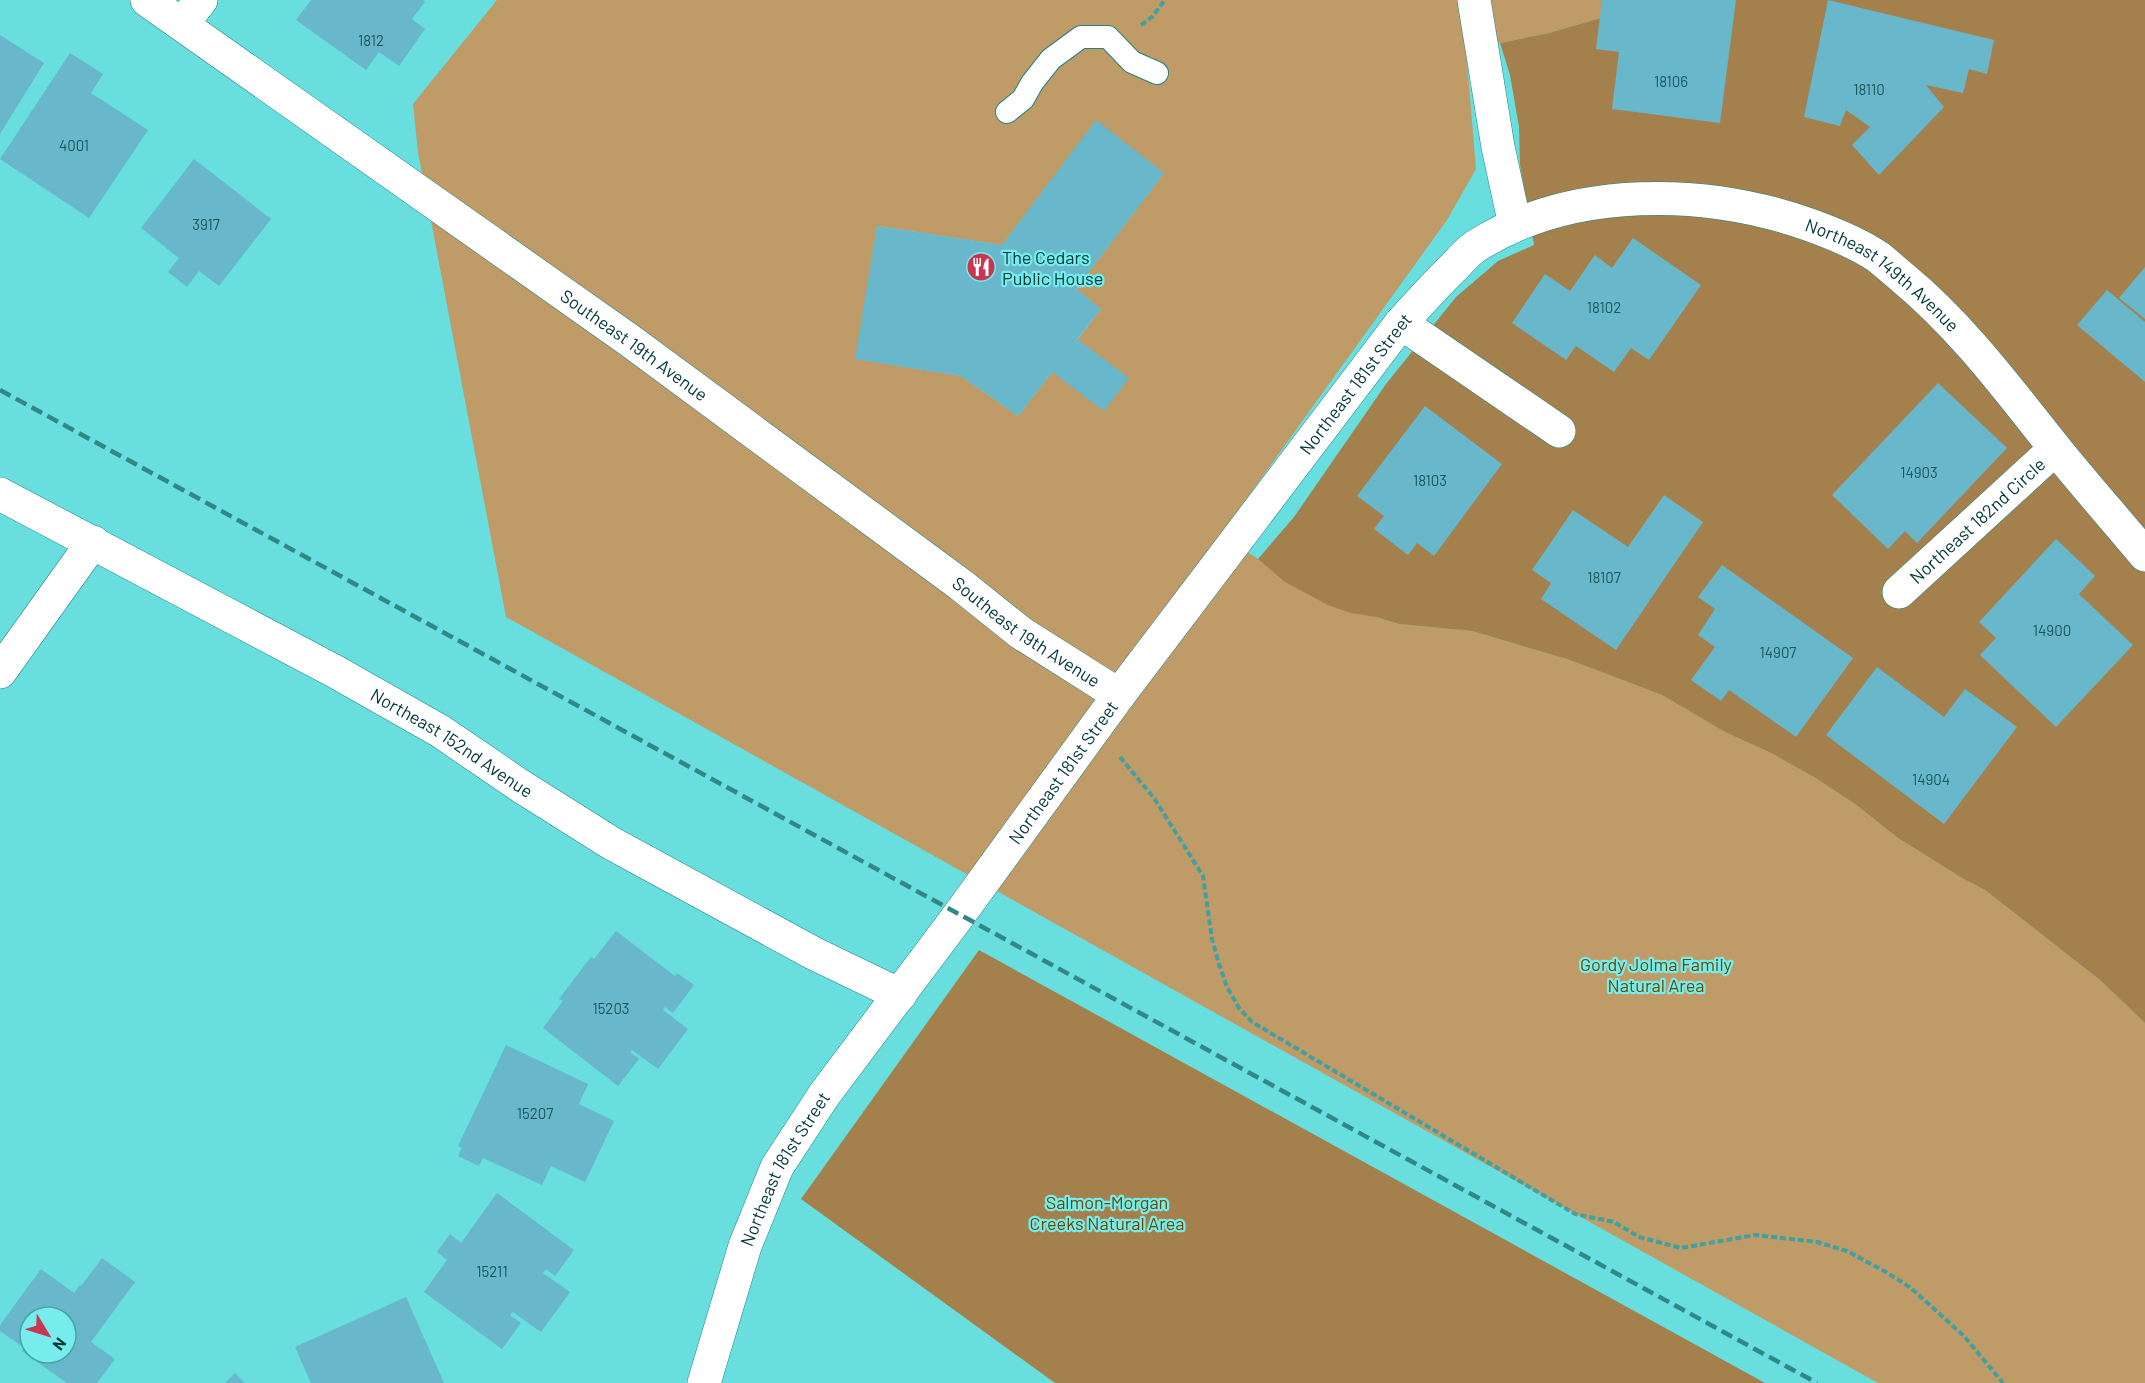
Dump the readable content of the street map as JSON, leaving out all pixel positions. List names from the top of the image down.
{
  "streets": {
    "street": [
      "Northeast 149th Avenue",
      "Southeast 19th Avenue",
      "Northeast 181st Street",
      "Northeast 182nd Circle",
      "Northeast 152nd Avenue"
    ]
  },
  "crossings": [
    ["Northeast 149th Avenue", "Northeast 181st Street"],
    ["Northeast 149th Avenue", "Northeast 182nd Circle"],
    ["Southeast 19th Avenue", "Northeast 181st Street"],
    ["Northeast 181st Street", "Northeast 152nd Avenue"]
  ],
  "parks": ["Gordy Jolma Family Natural Area", "Salmon-Morgan Creeks Natural Area"],
  "places": {
    "restaurant": ["The Cedars Public House"]
  },
  "house_numbers": [
    "1812",
    "18106",
    "18110",
    "4001",
    "3917",
    "18102",
    "14903",
    "18103",
    "18107",
    "14900",
    "14907",
    "14904",
    "15203",
    "15207",
    "15211"
  ],
  "north": "bottom right"
}
